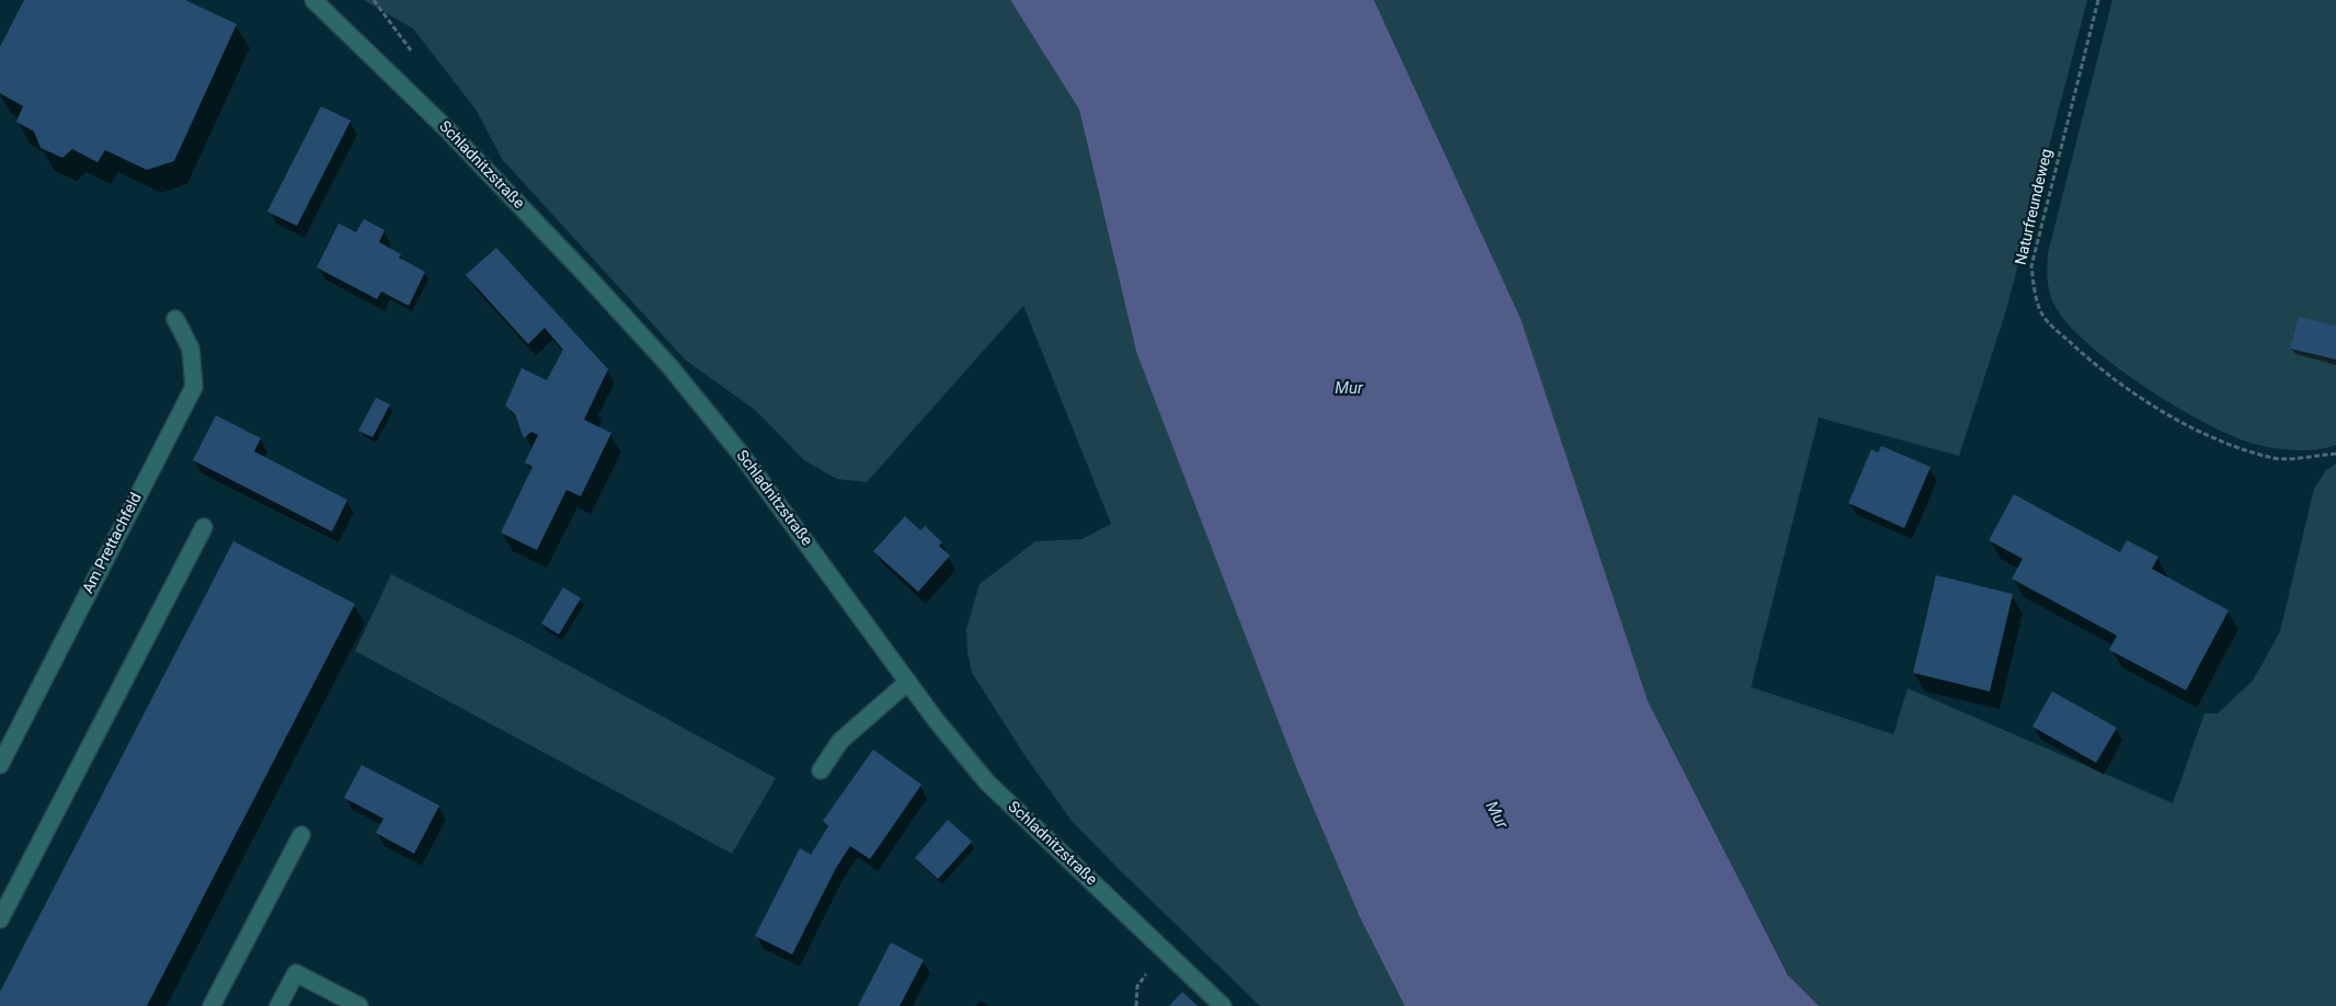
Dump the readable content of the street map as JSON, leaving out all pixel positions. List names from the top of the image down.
{
  "streets": {
    "street": ["Schladnitzstraße", "Am Prettachfeld"],
    "path": ["Naturfreundeweg"]
  },
  "water": ["Mur"]
}
